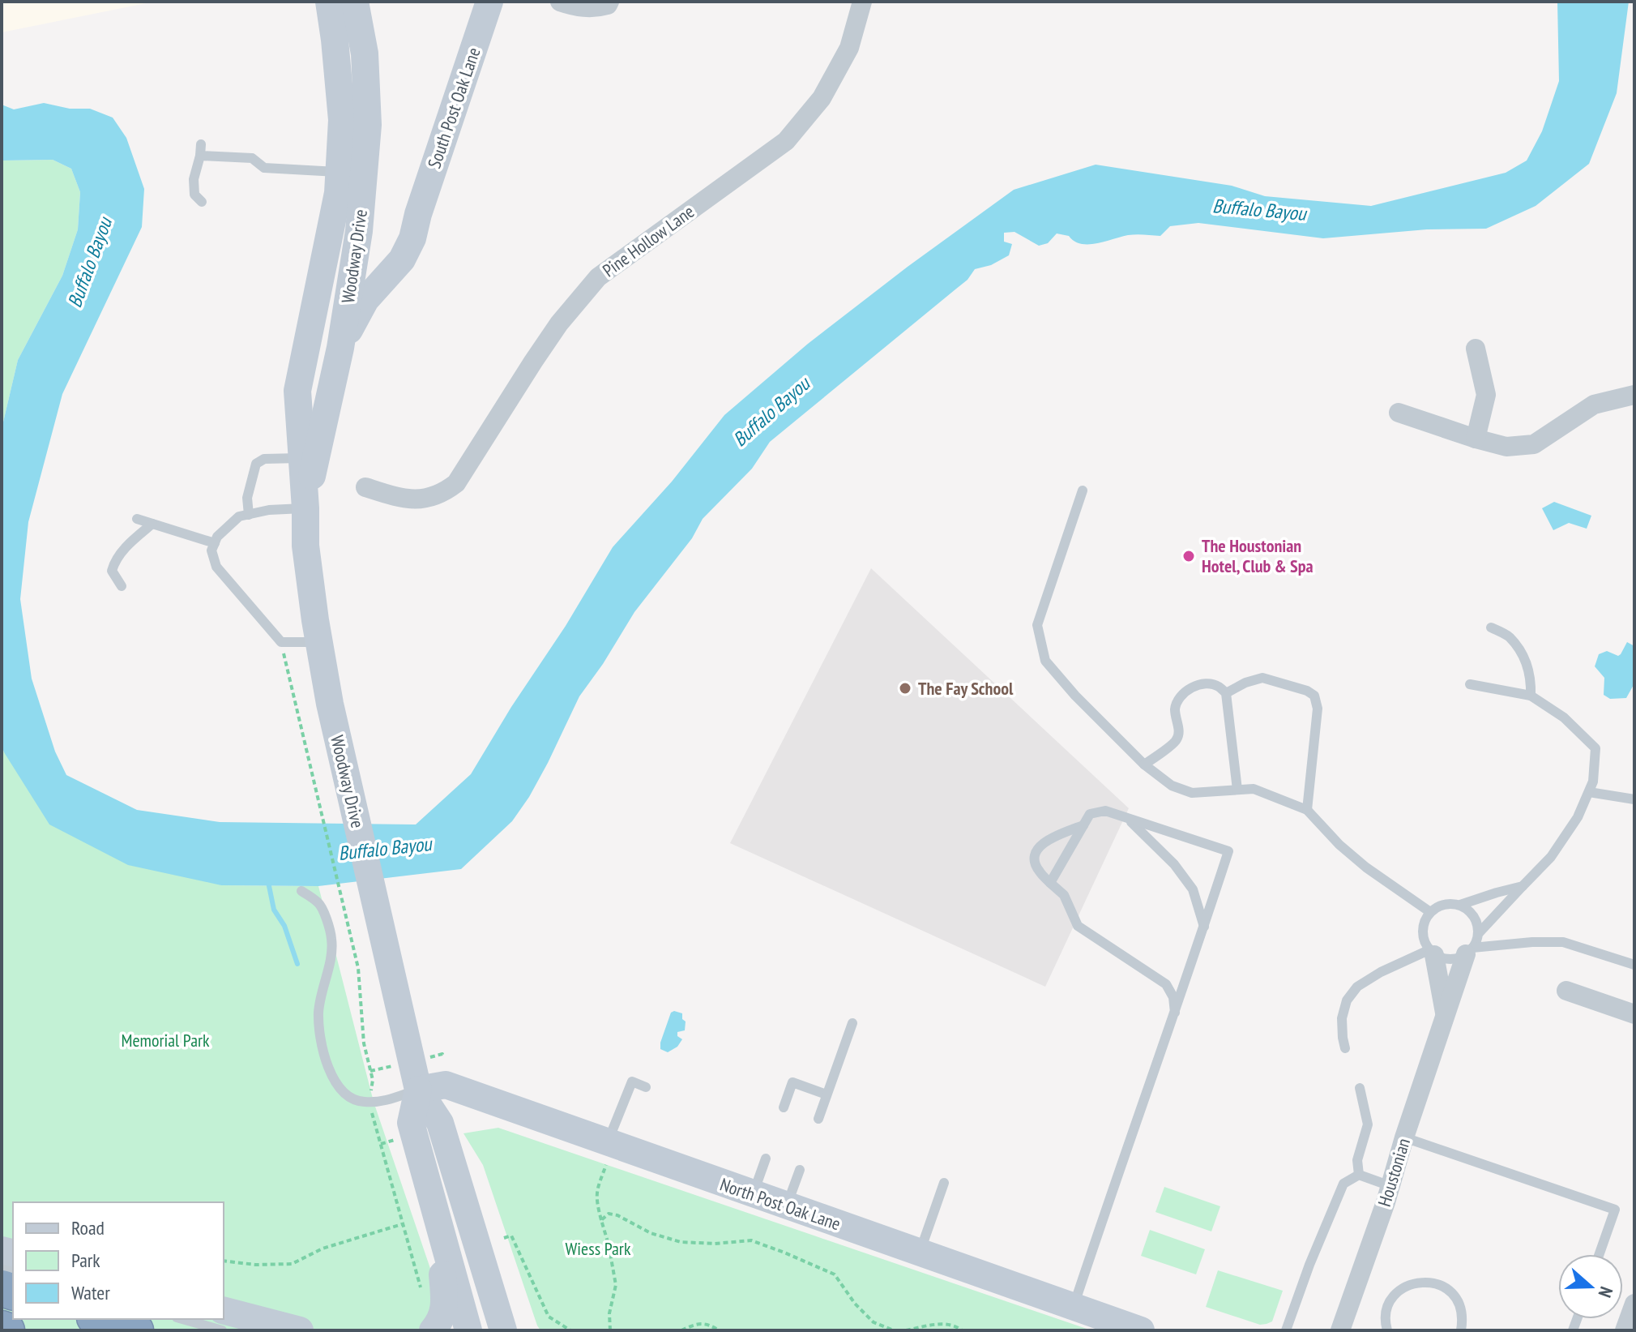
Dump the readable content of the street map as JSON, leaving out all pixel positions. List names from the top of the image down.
{
  "streets": {
    "main road": ["South Post Oak Lane", "Woodway Drive", "North Post Oak Lane"],
    "street": ["Pine Hollow Lane", "Houstonian"]
  },
  "crossings": [
    ["South Post Oak Lane", "Woodway Drive"],
    ["Woodway Drive", "North Post Oak Lane"]
  ],
  "water": ["Buffalo Bayou"],
  "parks": ["Memorial Park", "Wiess Park"],
  "places": ["The Houstonian Hotel, Club & Spa", "The Fay School"],
  "legend": ["Road", "Park", "Water"],
  "north": "right"
}
